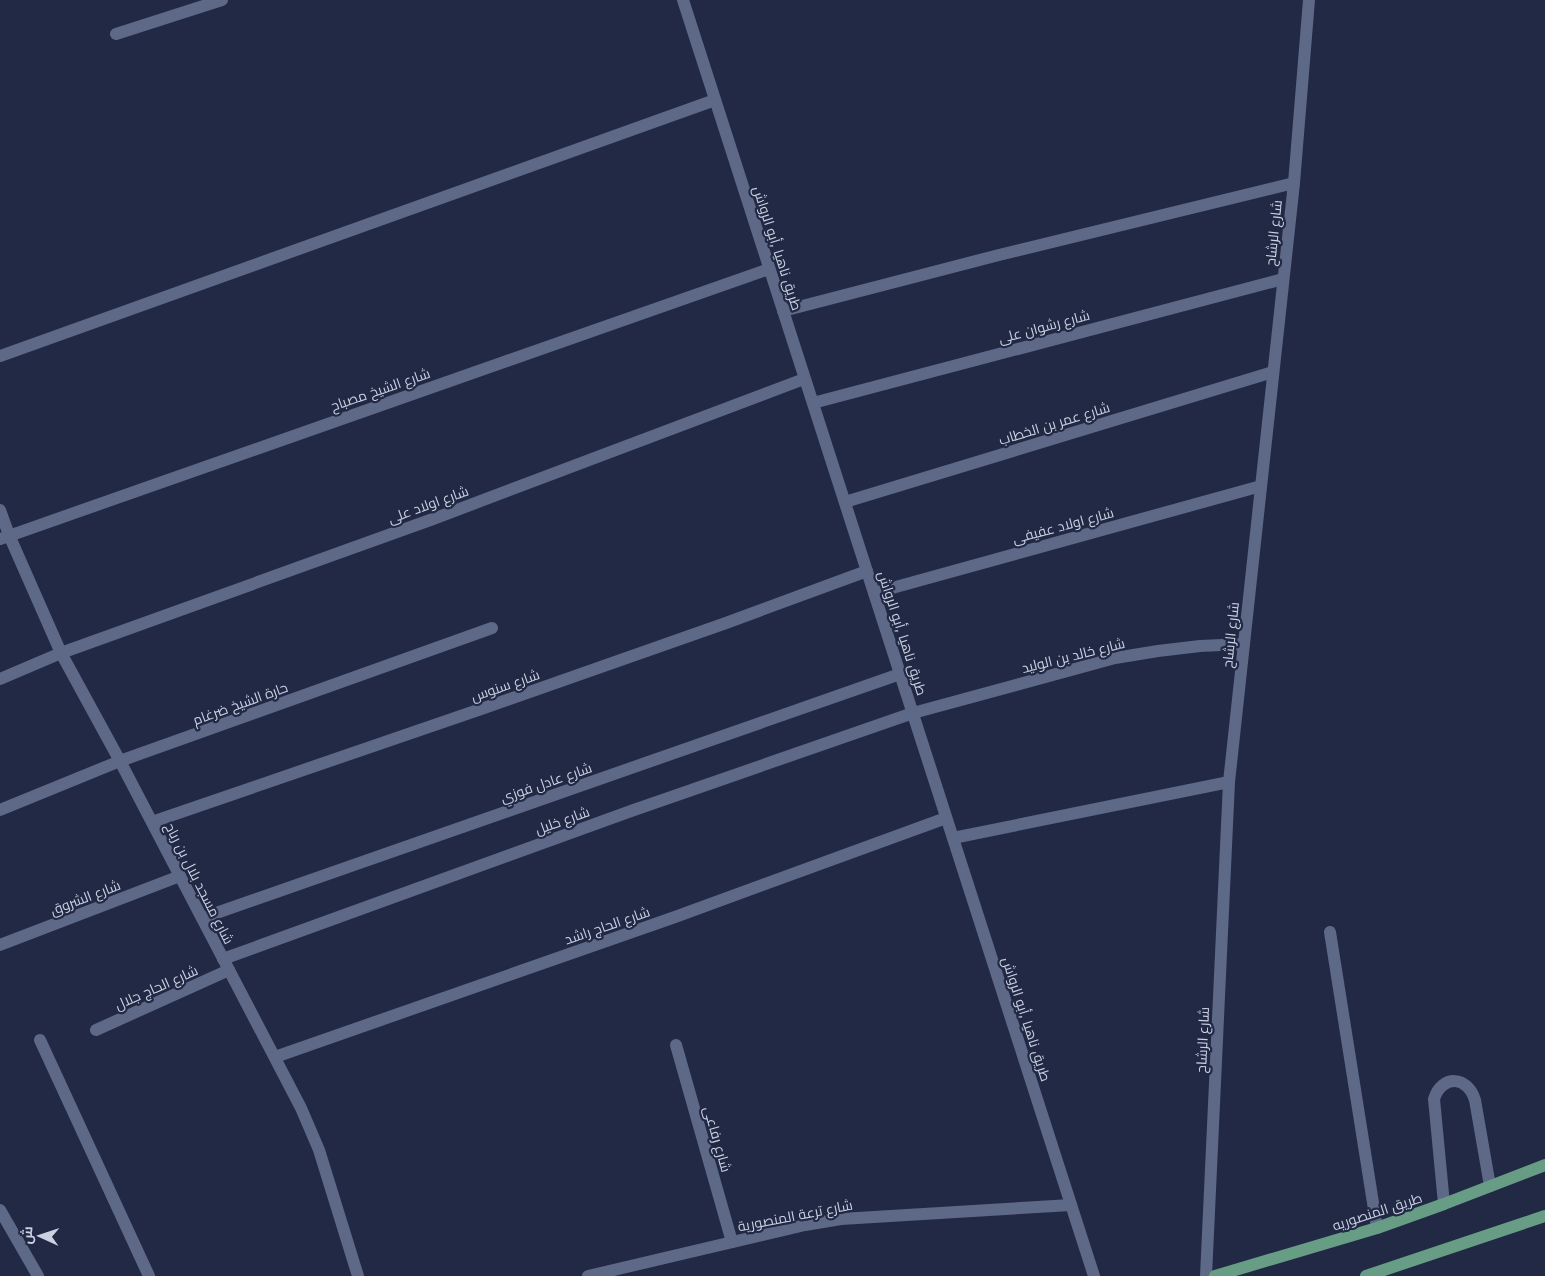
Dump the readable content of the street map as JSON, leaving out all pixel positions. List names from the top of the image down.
{
  "streets": {
    "main road": ["طريق المنصوريه"],
    "street": [
      "شارع الرشاح",
      "طريق ناهيا ,أبو الرواش",
      "شارع رشوان على",
      "شارع الشيخ مصباح",
      "شارع عمر بن الخطاب",
      "شارع اولاد على",
      "شارع اولاد عفيفى",
      "شارع خالد بن الوليد",
      "شارع سنوس",
      "حارة الشيخ ضرغام",
      "شارع عادل فوزي",
      "شارع خليل",
      "شارع مسجد بلال بن رباح",
      "شارع الشروق",
      "شارع الحاج راشد",
      "شارع الحاج جلال",
      "شارع رفاعى",
      "شارع ترعة المنصورية"
    ]
  },
  "crossings": [
    ["شارع الرشاح", "شارع رشوان على"],
    ["شارع الرشاح", "شارع عمر بن الخطاب"],
    ["شارع الرشاح", "شارع اولاد عفيفى"],
    ["شارع الرشاح", "شارع خالد بن الوليد"],
    ["طريق ناهيا ,أبو الرواش", "شارع رشوان على"],
    ["طريق ناهيا ,أبو الرواش", "شارع الشيخ مصباح"],
    ["طريق ناهيا ,أبو الرواش", "شارع عمر بن الخطاب"],
    ["طريق ناهيا ,أبو الرواش", "شارع اولاد على"],
    ["طريق ناهيا ,أبو الرواش", "شارع اولاد عفيفى"],
    ["طريق ناهيا ,أبو الرواش", "شارع خالد بن الوليد"],
    ["طريق ناهيا ,أبو الرواش", "شارع سنوس"],
    ["طريق ناهيا ,أبو الرواش", "شارع عادل فوزي"],
    ["طريق ناهيا ,أبو الرواش", "شارع خليل"],
    ["طريق ناهيا ,أبو الرواش", "شارع الحاج راشد"],
    ["طريق ناهيا ,أبو الرواش", "شارع ترعة المنصورية"],
    ["شارع الشيخ مصباح", "شارع مسجد بلال بن رباح"],
    ["شارع اولاد على", "شارع مسجد بلال بن رباح"],
    ["شارع خالد بن الوليد", "شارع خليل"],
    ["شارع سنوس", "شارع مسجد بلال بن رباح"],
    ["حارة الشيخ ضرغام", "شارع مسجد بلال بن رباح"],
    ["شارع عادل فوزي", "شارع مسجد بلال بن رباح"],
    ["شارع خليل", "شارع مسجد بلال بن رباح"],
    ["شارع خليل", "شارع الحاج جلال"],
    ["شارع مسجد بلال بن رباح", "شارع الشروق"],
    ["شارع مسجد بلال بن رباح", "شارع الحاج راشد"],
    ["شارع مسجد بلال بن رباح", "شارع الحاج جلال"],
    ["شارع رفاعى", "شارع ترعة المنصورية"]
  ],
  "north": "left"
}
